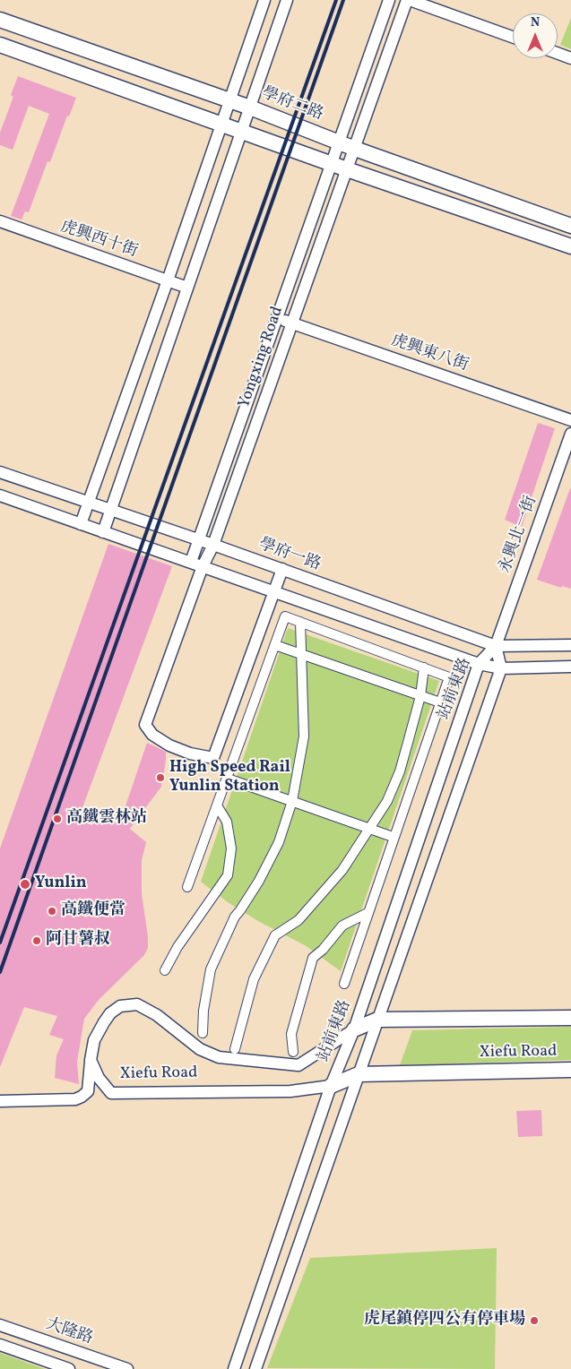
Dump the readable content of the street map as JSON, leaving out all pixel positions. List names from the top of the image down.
{
  "streets": {
    "street": [
      "學府二路",
      "虎興西十街",
      "虎興東八街",
      "Yongxing Road",
      "永興北一街",
      "學府一路",
      "站前東路",
      "Xiefu Road",
      "大隆路"
    ]
  },
  "crossings": [
    ["學府二路", "Yongxing Road"],
    ["虎興東八街", "Yongxing Road"],
    ["Yongxing Road", "學府一路"],
    ["永興北一街", "學府一路"],
    ["永興北一街", "站前東路"],
    ["學府一路", "站前東路"],
    ["站前東路", "Xiefu Road"]
  ],
  "places": [
    "High Speed Rail Yunlin Station",
    "高鐵雲林站",
    "Yunlin",
    "高鐵便當",
    "阿甘薯叔",
    "虎尾鎮停四公有停車場"
  ],
  "north": "top"
}
